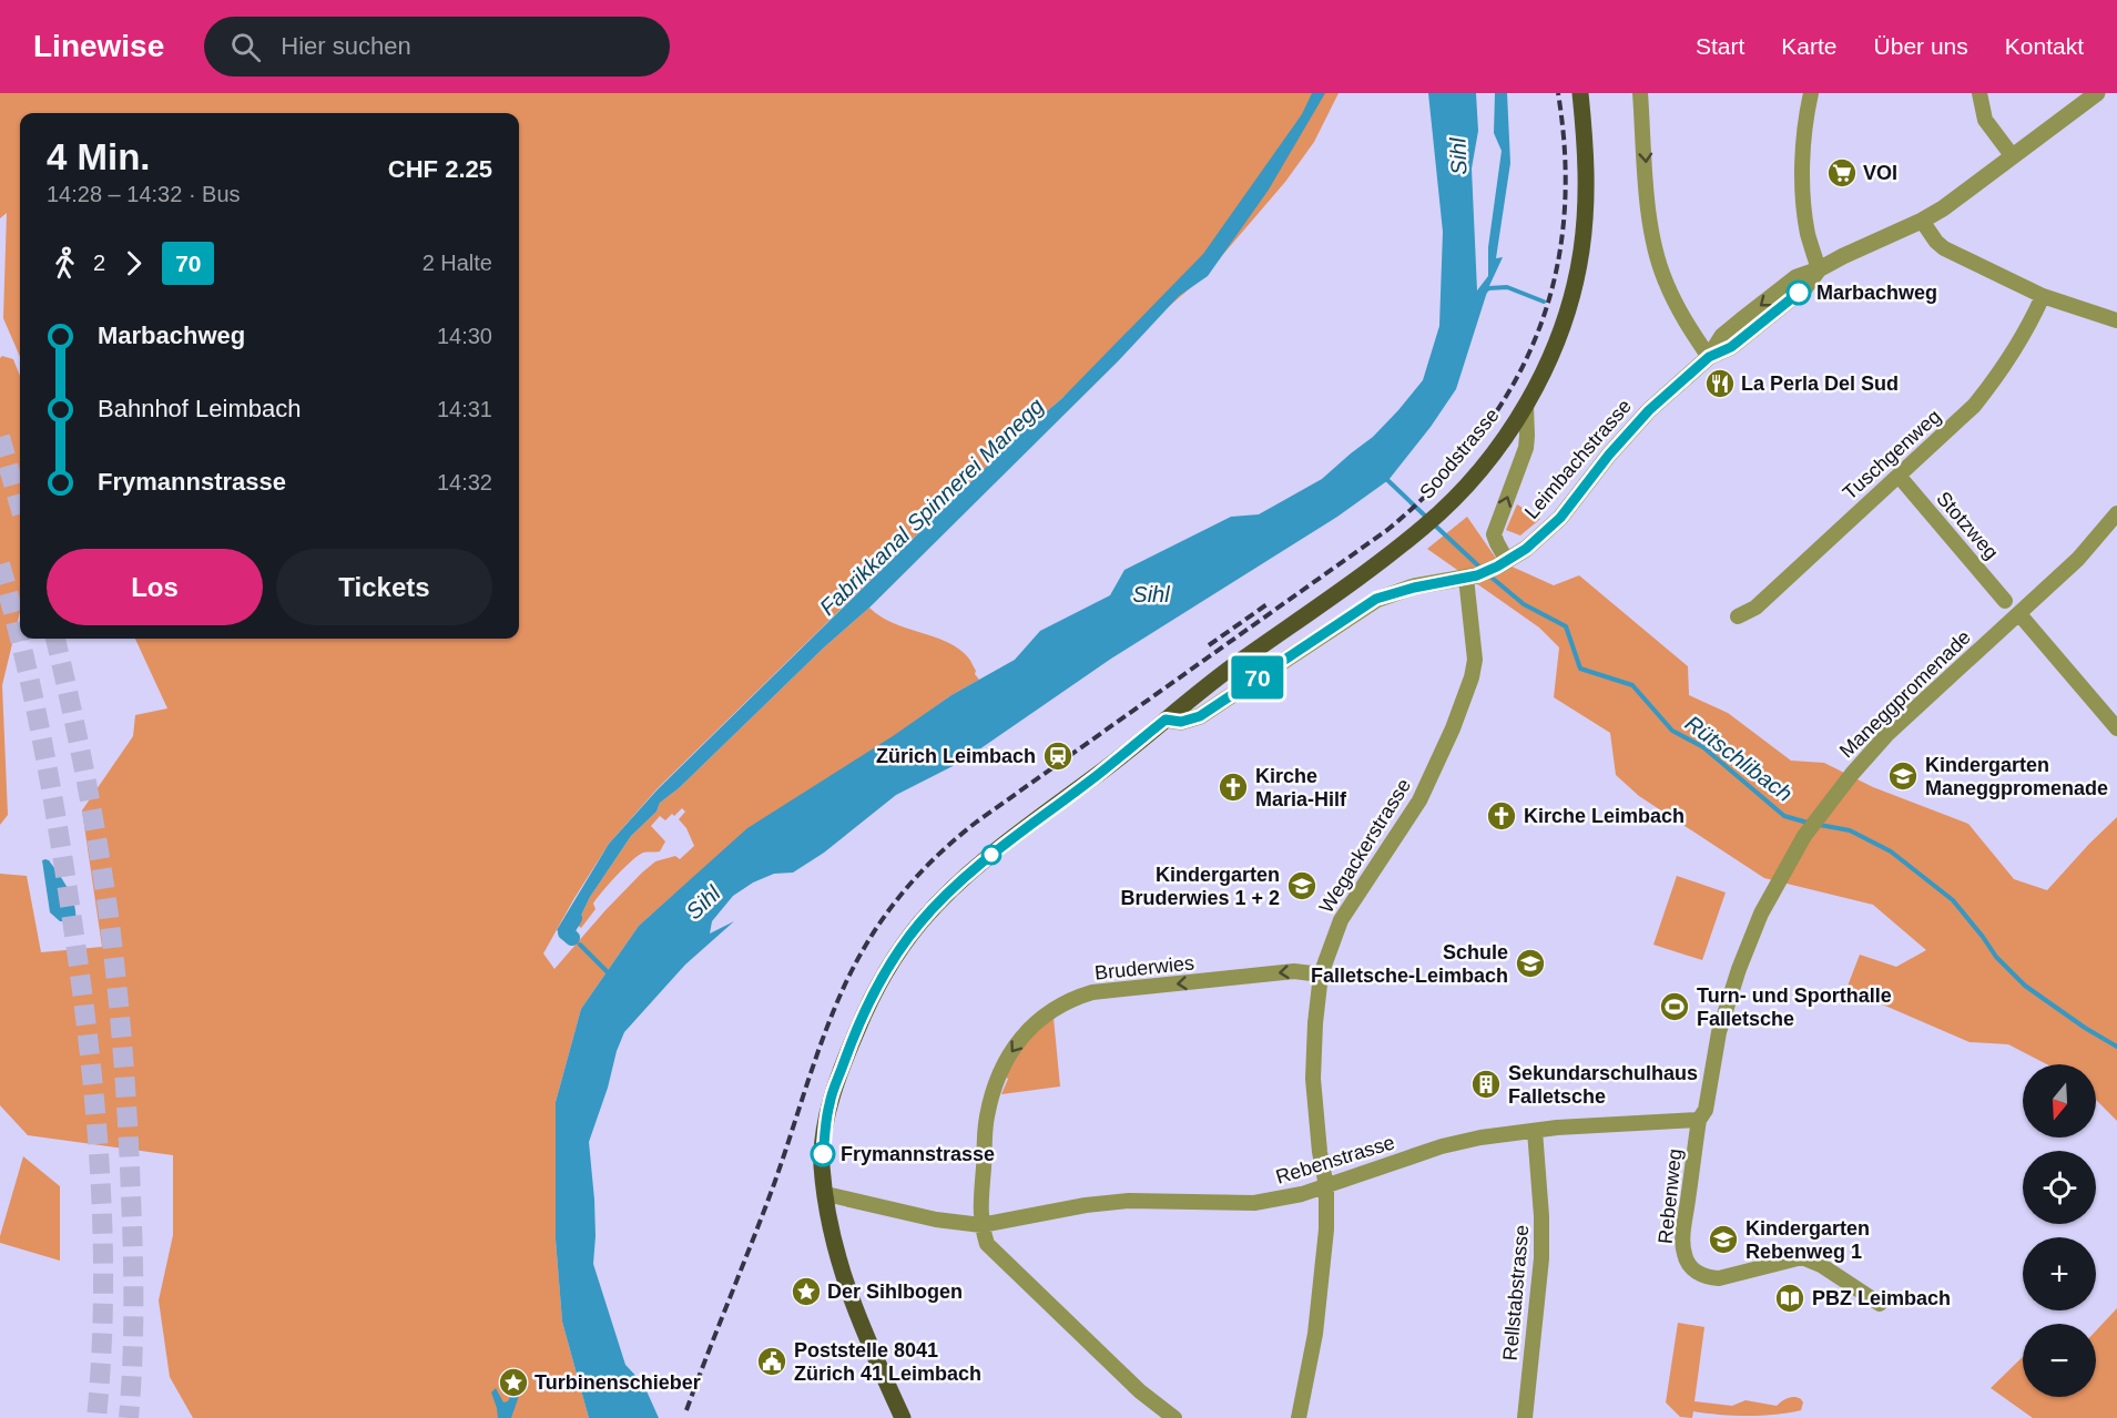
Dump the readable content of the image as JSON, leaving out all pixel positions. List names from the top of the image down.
{
  "streets": {
    "main road": ["Soodstrasse"],
    "street": [
      "Tuschgenweg",
      "Leimbachstrasse",
      "Stotzweg",
      "Maneggpromenade",
      "Wegackerstrasse",
      "Bruderwies",
      "Rebenstrasse",
      "Rebenweg",
      "Rellstabstrasse"
    ]
  },
  "crossings": [
    ["Soodstrasse", "Leimbachstrasse"],
    ["Tuschgenweg", "Stotzweg"],
    ["Leimbachstrasse", "Wegackerstrasse"],
    ["Maneggpromenade", "Rebenstrasse"],
    ["Maneggpromenade", "Rebenweg"],
    ["Wegackerstrasse", "Bruderwies"],
    ["Wegackerstrasse", "Rebenstrasse"],
    ["Bruderwies", "Rebenstrasse"],
    ["Rebenstrasse", "Rebenweg"],
    ["Rebenstrasse", "Rellstabstrasse"]
  ],
  "one_way": ["Bruderwies"],
  "water": ["Sihl", "Fabrikkanal Spinnerei Manegg", "Rütschlibach"],
  "places": {
    "supermarket": ["VOI"],
    "other": ["Marbachweg", "Frymannstrasse"],
    "restaurant": ["La Perla Del Sud"],
    "station": ["Zürich Leimbach"],
    "school or university": [
      "Kindergarten Maneggpromenade",
      "Kindergarten Bruderwies 1 + 2",
      "Schule Falletsche-Leimbach",
      "Kindergarten Rebenweg 1"
    ],
    "church": ["Kirche Maria-Hilf", "Kirche Leimbach"],
    "sports": ["Turn- und Sporthalle Falletsche"],
    "building": ["Sekundarschulhaus Falletsche"],
    "place": ["Der Sihlbogen", "Turbinenschieber"],
    "library": ["PBZ Leimbach"],
    "public building": ["Poststelle 8041 Zürich 41 Leimbach"]
  },
  "lines": ["bus line 70"],
  "north": "bottom",
  "page": {
    "header": "Linewise",
    "search": "Hier suchen",
    "nav": [
      "Start",
      "Karte",
      "Über uns",
      "Kontakt"
    ],
    "on_map": "70",
    "heading": ["4 Min.", "14:28 – 14:32 · Bus", "CHF 2.25"],
    "legs": ["2", "70", "2 Halte"],
    "list": [
      {
        "name": "Marbachweg",
        "value": "14:30"
      },
      {
        "name": "Bahnhof Leimbach",
        "value": "14:31"
      },
      {
        "name": "Frymannstrasse",
        "value": "14:32"
      }
    ],
    "buttons": ["Los", "Tickets"],
    "map_buttons": ["+", "−"]
  }
}
